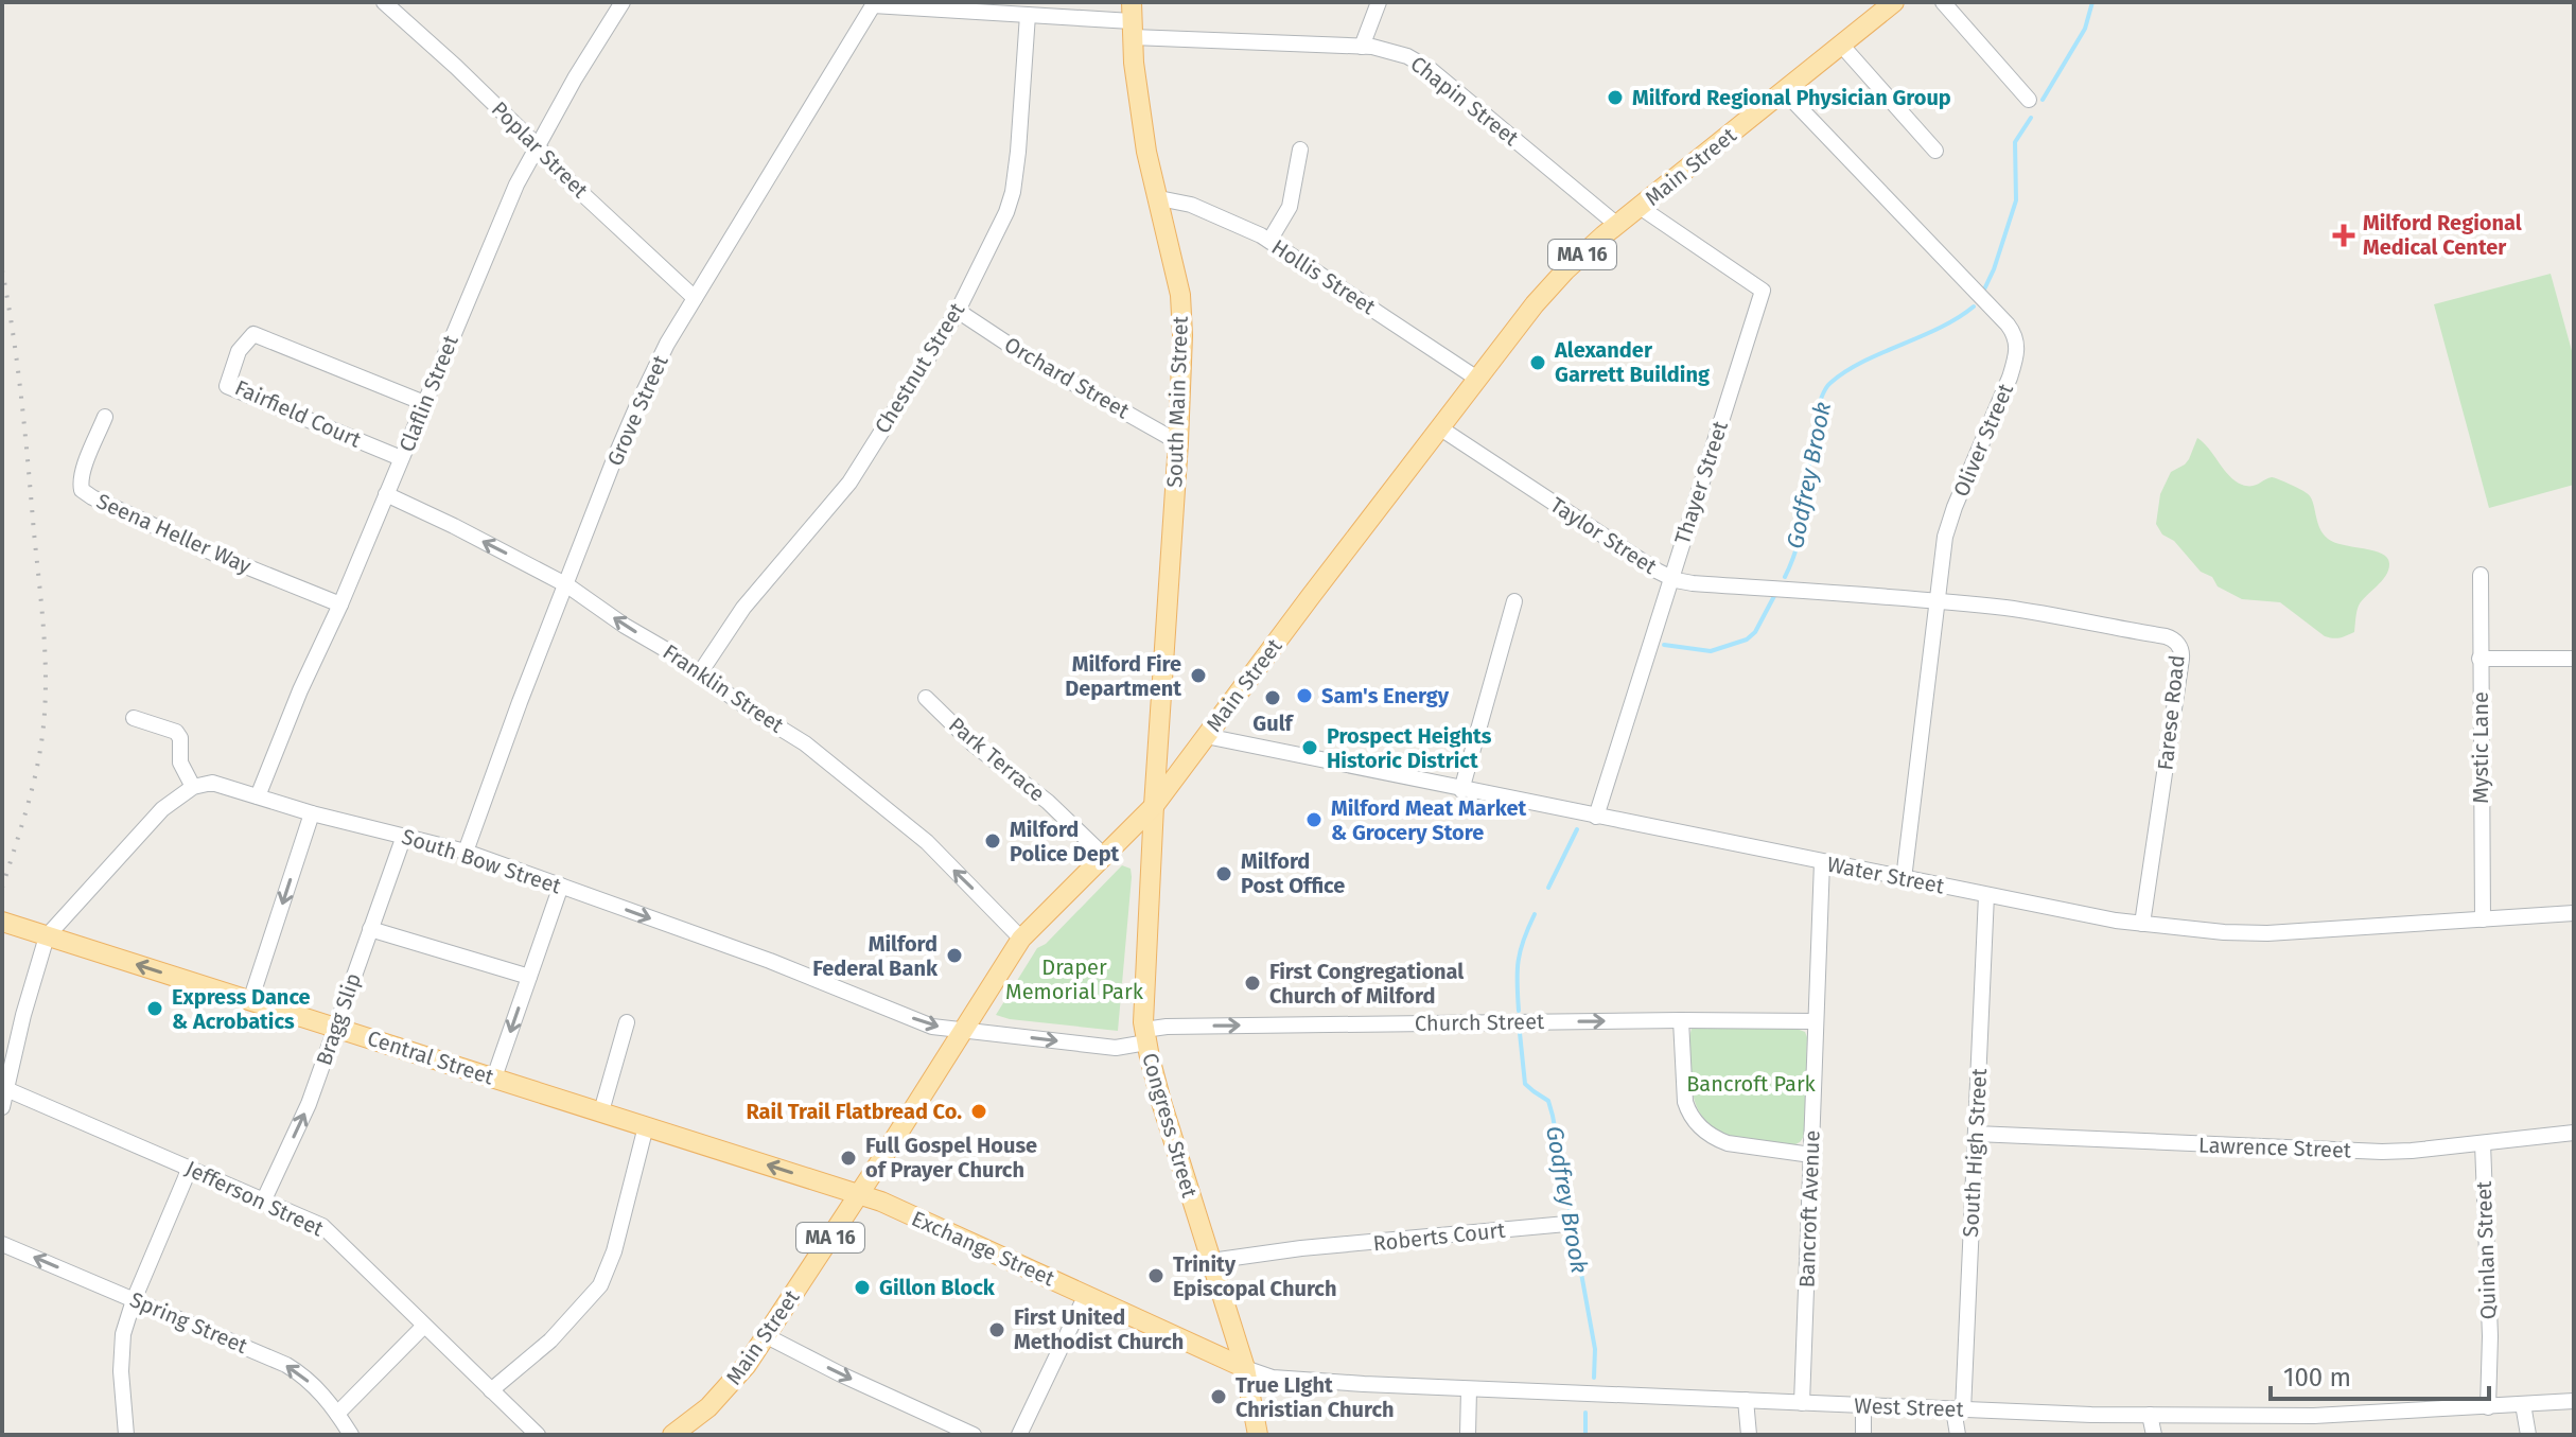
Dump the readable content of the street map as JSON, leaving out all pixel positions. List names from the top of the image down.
{
  "streets": {
    "main road": [
      "Main Street",
      "MA 16",
      "South Main Street",
      "Central Street",
      "Congress Street",
      "Exchange Street"
    ],
    "street": [
      "Chapin Street",
      "Poplar Street",
      "Hollis Street",
      "Chestnut Street",
      "Orchard Street",
      "Claflin Street",
      "Grove Street",
      "Fairfield Court",
      "Oliver Street",
      "Thayer Street",
      "Seena Heller Way",
      "Taylor Street",
      "Franklin Street",
      "Farese Road",
      "Mystic Lane",
      "Park Terrace",
      "South Bow Street",
      "Water Street",
      "Bragg Slip",
      "Church Street",
      "Lawrence Street",
      "South High Street",
      "Jefferson Street",
      "Bancroft Avenue",
      "Roberts Court",
      "Quinlan Street",
      "Spring Street",
      "West Street"
    ]
  },
  "crossings": [
    ["Chapin Street", "Main Street"],
    ["Chapin Street", "Chestnut Street"],
    ["Chapin Street", "South Main Street"],
    ["Chapin Street", "Grove Street"],
    ["Poplar Street", "Claflin Street"],
    ["Poplar Street", "Grove Street"],
    ["Main Street", "Hollis Street"],
    ["Main Street", "South Main Street"],
    ["Main Street", "Oliver Street"],
    ["Main Street", "Thayer Street"],
    ["Main Street", "Taylor Street"],
    ["Main Street", "Franklin Street"],
    ["Main Street", "Park Terrace"],
    ["Main Street", "South Bow Street"],
    ["Main Street", "Water Street"],
    ["Main Street", "Central Street"],
    ["Main Street", "Congress Street"],
    ["Main Street", "Exchange Street"],
    ["Hollis Street", "South Main Street"],
    ["Chestnut Street", "Orchard Street"],
    ["Chestnut Street", "Franklin Street"],
    ["Orchard Street", "South Main Street"],
    ["Claflin Street", "Fairfield Court"],
    ["Claflin Street", "Seena Heller Way"],
    ["Claflin Street", "Franklin Street"],
    ["Claflin Street", "South Bow Street"],
    ["South Main Street", "Congress Street"],
    ["Grove Street", "Franklin Street"],
    ["Grove Street", "South Bow Street"],
    ["Oliver Street", "Taylor Street"],
    ["Oliver Street", "Farese Road"],
    ["Oliver Street", "Water Street"],
    ["Thayer Street", "Taylor Street"],
    ["Thayer Street", "Water Street"],
    ["Taylor Street", "Farese Road"],
    ["Farese Road", "Water Street"],
    ["Mystic Lane", "Water Street"],
    ["South Bow Street", "Bragg Slip"],
    ["South Bow Street", "Church Street"],
    ["South Bow Street", "Congress Street"],
    ["Water Street", "South High Street"],
    ["Water Street", "Bancroft Avenue"],
    ["Bragg Slip", "Central Street"],
    ["Bragg Slip", "Jefferson Street"],
    ["Church Street", "Congress Street"],
    ["Church Street", "Bancroft Avenue"],
    ["Central Street", "Exchange Street"],
    ["Congress Street", "Roberts Court"],
    ["Congress Street", "Exchange Street"],
    ["Congress Street", "West Street"],
    ["Lawrence Street", "South High Street"],
    ["Lawrence Street", "Quinlan Street"],
    ["South High Street", "West Street"],
    ["Bancroft Avenue", "West Street"],
    ["Exchange Street", "West Street"],
    ["Quinlan Street", "West Street"]
  ],
  "one_way": [
    "Franklin Street",
    "South Bow Street",
    "Bragg Slip",
    "Church Street",
    "Central Street",
    "Spring Street"
  ],
  "water": ["Godfrey Brook"],
  "parks": ["Draper Memorial Park", "Bancroft Park"],
  "places": {
    "other": [
      "Milford Regional Physician Group",
      "Alexander Garrett Building",
      "Milford Fire Department",
      "Sam's Energy",
      "Gulf",
      "Prospect Heights Historic District",
      "Milford Meat Market & Grocery Store",
      "Milford Police Dept",
      "Milford Post Office",
      "Milford Federal Bank",
      "First Congregational Church of Milford",
      "Express Dance & Acrobatics",
      "Rail Trail Flatbread Co.",
      "Full Gospel House of Prayer Church",
      "Trinity Episcopal Church",
      "Gillon Block",
      "First United Methodist Church",
      "True LIght Christian Church"
    ],
    "health": ["Milford Regional Medical Center"]
  },
  "scale_bar": "100 m"
}
